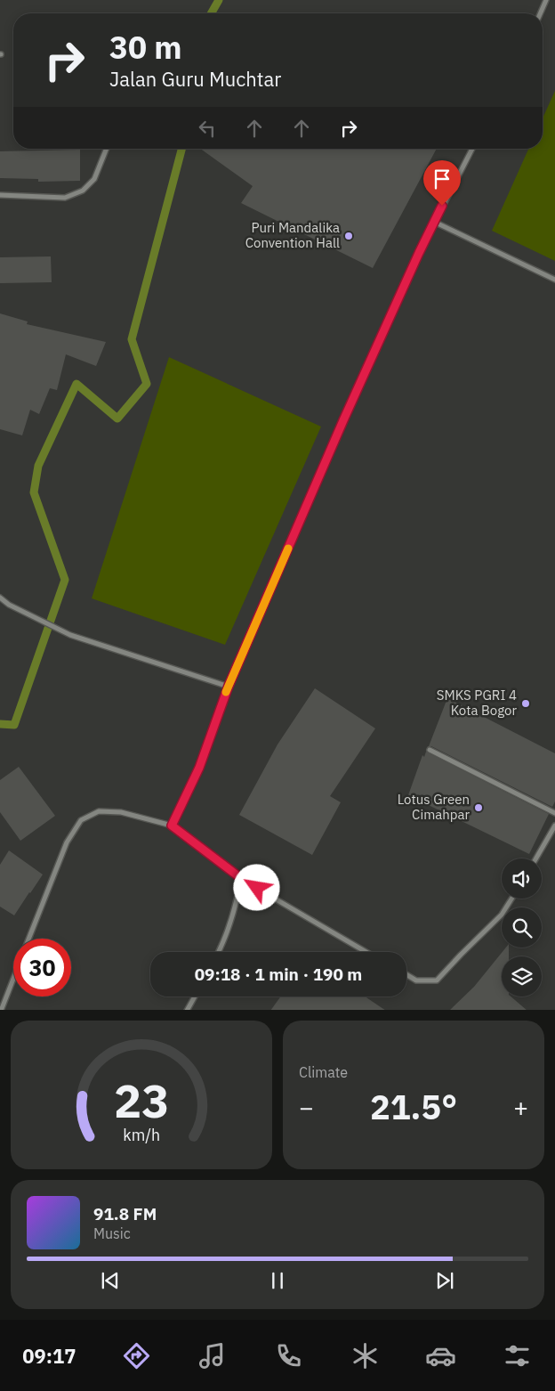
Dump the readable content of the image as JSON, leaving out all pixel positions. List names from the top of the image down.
{
  "places": ["Puri Mandalika Convention Hall", "SMKS PGRI 4 Kota Bogor", "Lotus Green Cimahpar"],
  "page": {
    "turn": ["30 m", "Jalan Guru Muchtar"],
    "limit": "30",
    "trip": "09:18 · 1 min · 190 m",
    "tile": "Climate",
    "heat": ["−", "21.5°", "+"],
    "song": ["91.8 FM", "Music"],
    "tabs": "09:17",
    "gauge": ["23", "km/h"]
  }
}
